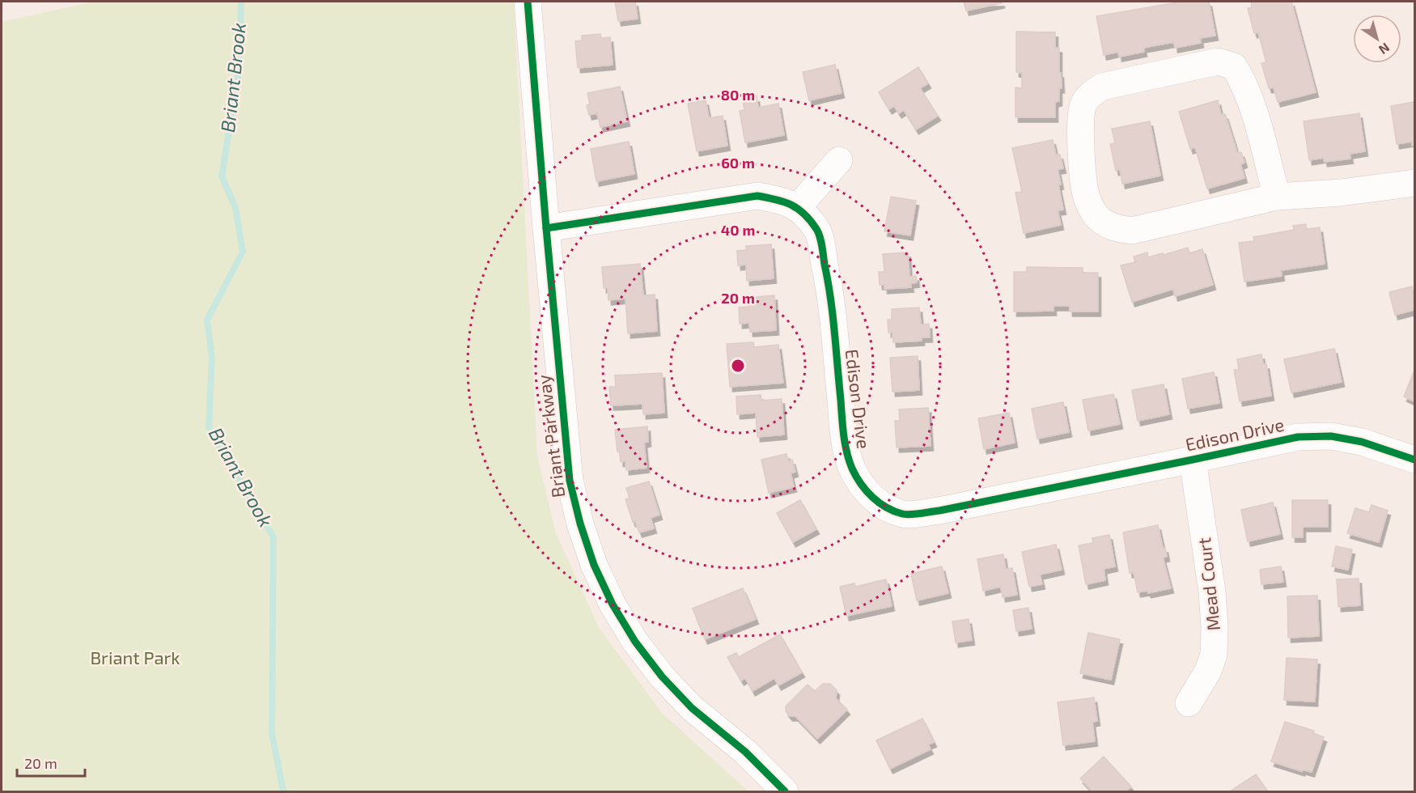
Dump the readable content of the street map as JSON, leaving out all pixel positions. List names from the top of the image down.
{
  "streets": {
    "street": ["Edison Drive", "Briant Parkway", "Mead Court"]
  },
  "crossings": [
    ["Edison Drive", "Briant Parkway"],
    ["Edison Drive", "Mead Court"]
  ],
  "water": ["Briant Brook"],
  "parks": ["Briant Park"],
  "scale_bar": "20 m",
  "north": "bottom right",
  "rings": [
    "80 m",
    "60 m",
    "40 m",
    "20 m"
  ]
}
